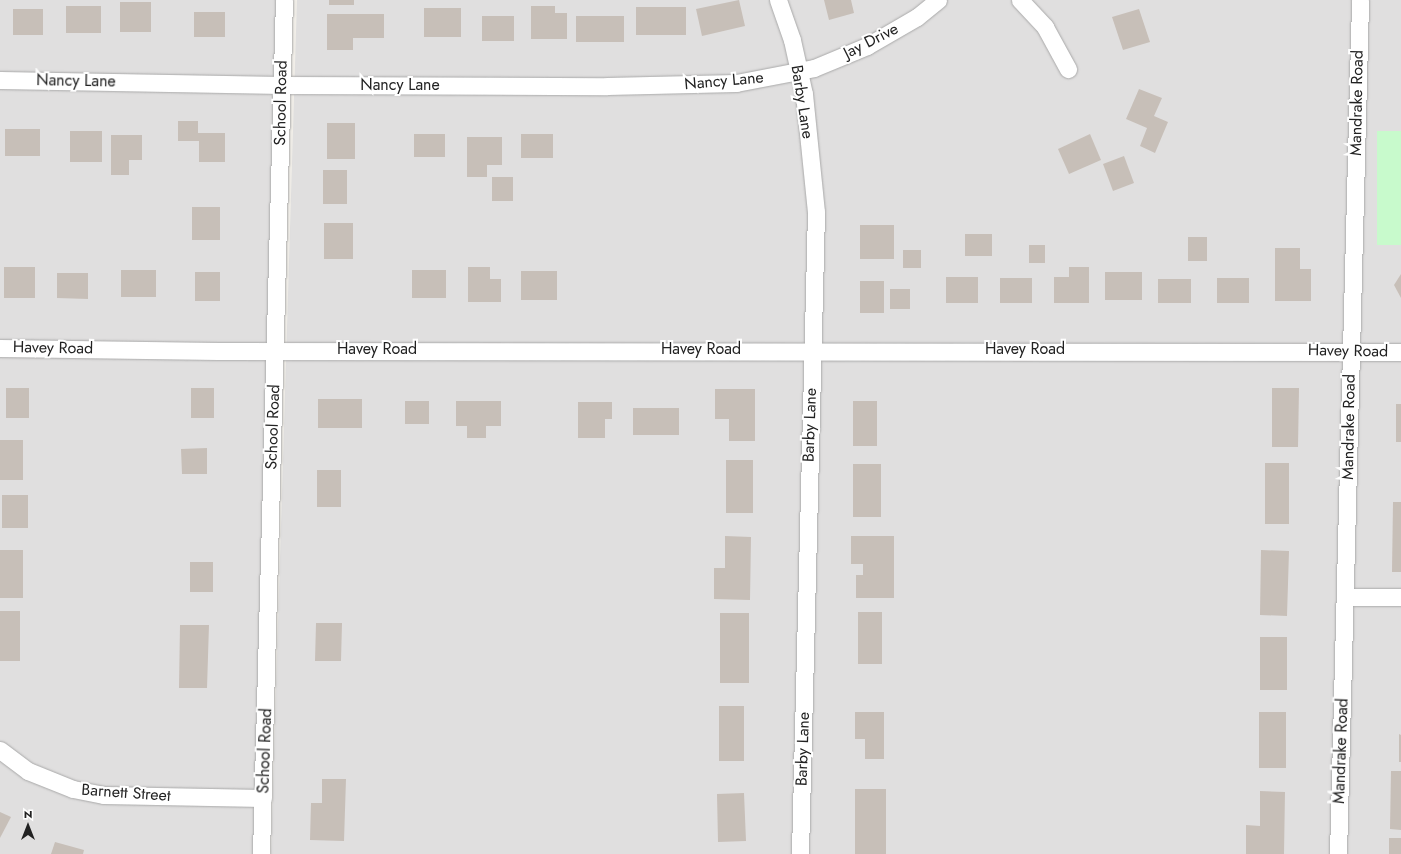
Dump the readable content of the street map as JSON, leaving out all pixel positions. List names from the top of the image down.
{
  "streets": {
    "street": [
      "Jay Drive",
      "Nancy Lane",
      "Barby Lane",
      "School Road",
      "Mandrake Road",
      "Havey Road",
      "Barnett Street"
    ]
  },
  "crossings": [
    ["Jay Drive", "Nancy Lane"],
    ["Jay Drive", "Barby Lane"],
    ["Nancy Lane", "Barby Lane"],
    ["Nancy Lane", "School Road"],
    ["Barby Lane", "Havey Road"],
    ["School Road", "Havey Road"],
    ["School Road", "Barnett Street"],
    ["Mandrake Road", "Havey Road"]
  ],
  "north": "top"
}
